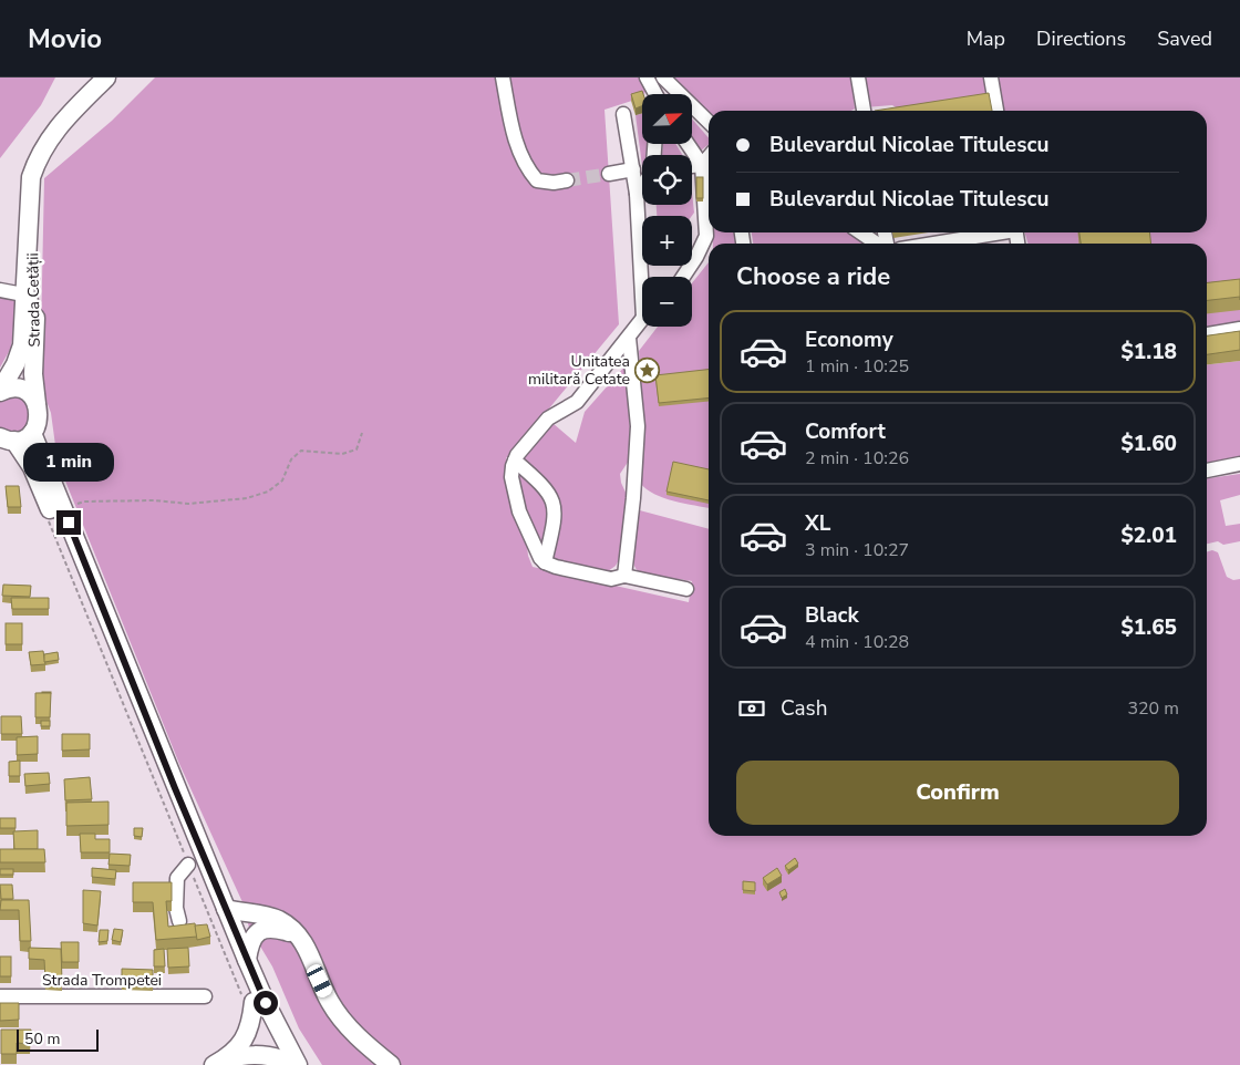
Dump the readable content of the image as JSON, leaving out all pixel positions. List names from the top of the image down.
{
  "streets": {
    "main road": ["Strada Cetății"],
    "street": ["Strada Trompetei"]
  },
  "places": {
    "place": ["Unitatea militară Cetate"]
  },
  "scale_bar": "50 m",
  "north": "top right",
  "page": {
    "header": "Movio",
    "nav": ["Map", "Directions", "Saved"],
    "map_buttons": ["+", "−"],
    "banner": ["Bulevardul Nicolae Titulescu", "Bulevardul Nicolae Titulescu"],
    "heading": "Choose a ride",
    "list": [
      {
        "name": "Economy",
        "note": "1 min · 10:25",
        "value": "$1.18"
      },
      {
        "name": "Comfort",
        "note": "2 min · 10:26",
        "value": "$1.60"
      },
      {
        "name": "XL",
        "note": "3 min · 10:27",
        "value": "$2.01"
      },
      {
        "name": "Black",
        "note": "4 min · 10:28",
        "value": "$1.65"
      }
    ],
    "bubble": "1 min",
    "pay": ["Cash", "320 m"],
    "buttons": "Confirm",
    "scale": "50 m"
  }
}
